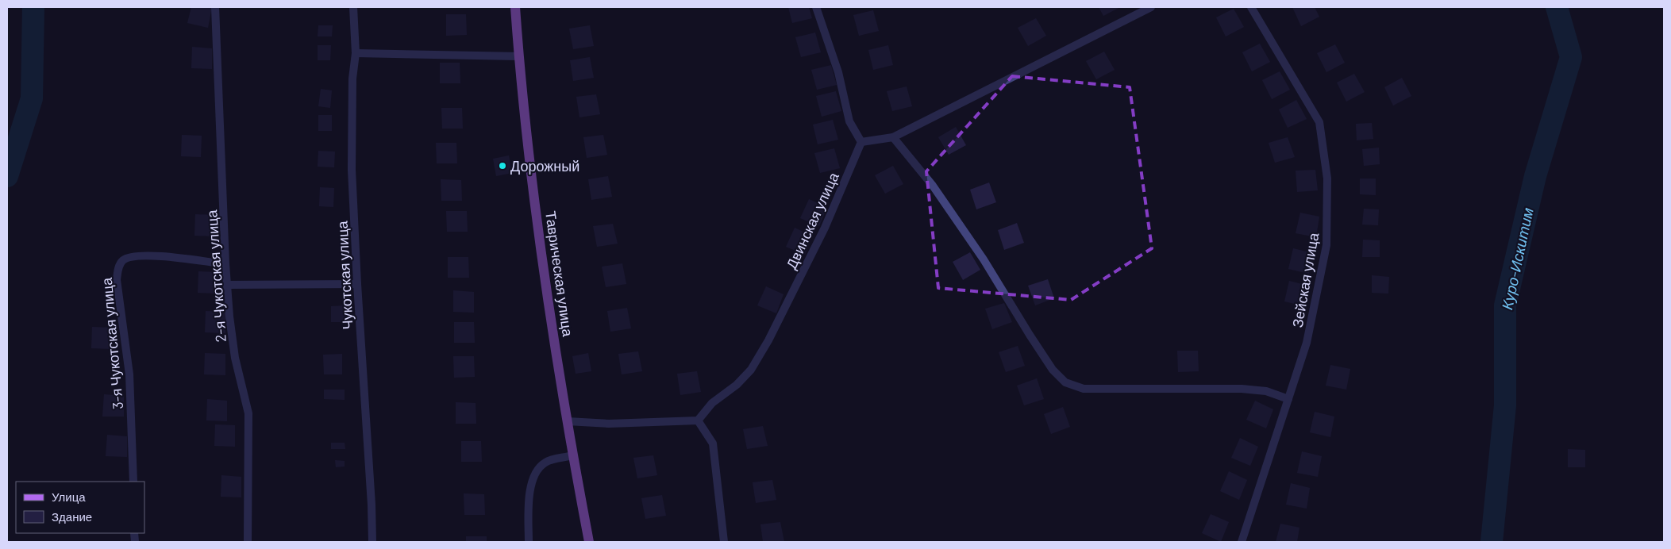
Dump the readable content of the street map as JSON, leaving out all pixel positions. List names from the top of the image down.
{
  "streets": {
    "main road": ["Таврическая улица"],
    "street": [
      "Двинская улица",
      "Чукотская улица",
      "2-я Чукотская улица",
      "Зейская улица",
      "3-я Чукотская улица"
    ]
  },
  "crossings": [
    ["2-я Чукотская улица", "3-я Чукотская улица"]
  ],
  "water": ["Куро-Искитим"],
  "places": ["Дорожный"],
  "legend": ["Улица", "Здание"]
}
